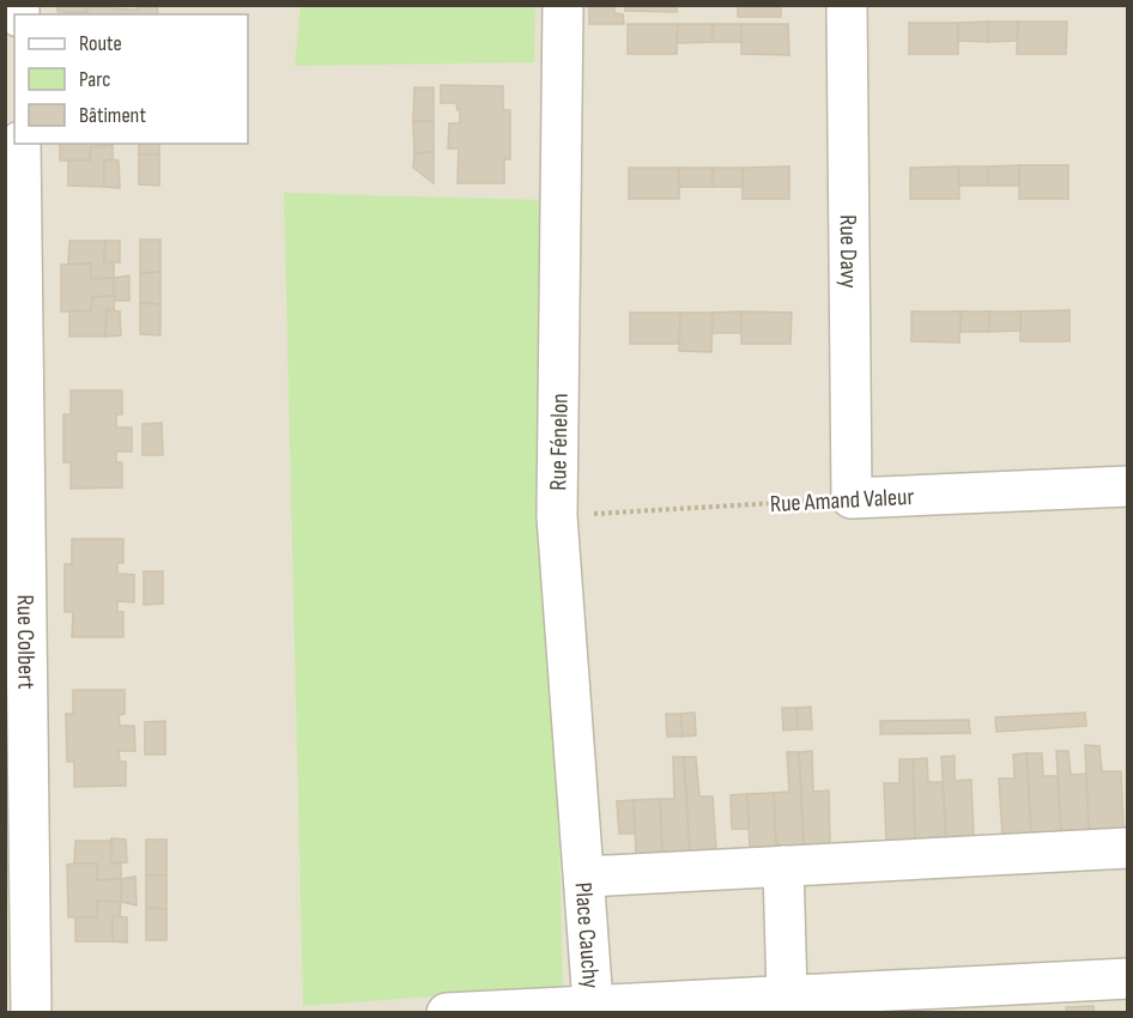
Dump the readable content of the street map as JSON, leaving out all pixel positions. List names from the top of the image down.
{
  "streets": {
    "street": [
      "Rue Davy",
      "Rue Fénelon",
      "Rue Amand Valeur",
      "Rue Colbert",
      "Place Cauchy"
    ]
  },
  "crossings": [
    ["Rue Davy", "Rue Amand Valeur"],
    ["Rue Fénelon", "Rue Amand Valeur"],
    ["Rue Fénelon", "Place Cauchy"]
  ],
  "legend": ["Route", "Parc", "Bâtiment"]
}
